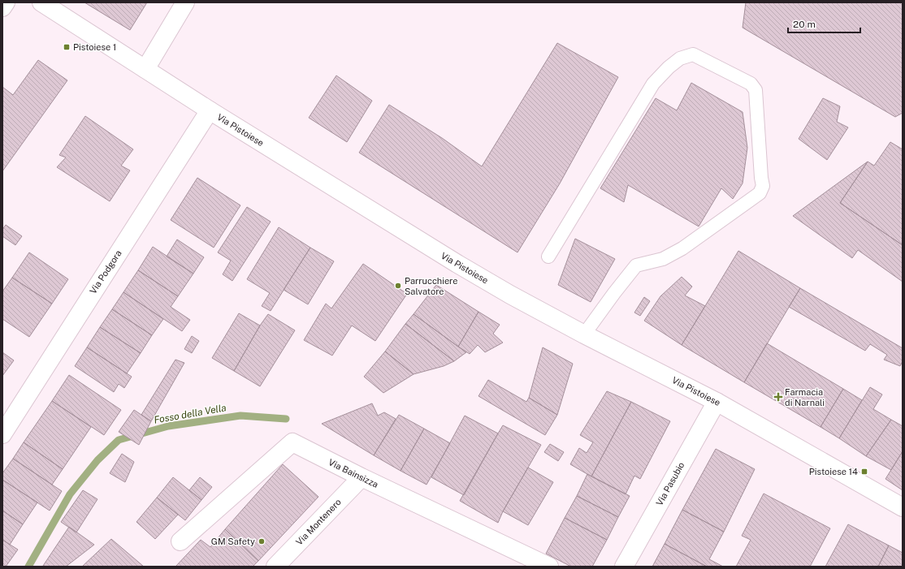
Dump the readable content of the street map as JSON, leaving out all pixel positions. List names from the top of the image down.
{
  "streets": {
    "street": [
      "Via Pistoiese",
      "Via Podgora",
      "Via Bainsizza",
      "Via Pasubio",
      "Via Montenero"
    ]
  },
  "crossings": [
    ["Via Pistoiese", "Via Podgora"],
    ["Via Pistoiese", "Via Pasubio"],
    ["Via Bainsizza", "Via Montenero"]
  ],
  "water": ["Fosso della Vella"],
  "places": {
    "transit": ["Pistoiese 1", "Pistoiese 14"],
    "other": ["Parrucchiere Salvatore", "GM Safety"],
    "health": ["Farmacia di Narnali"]
  },
  "scale_bar": "20 m"
}
